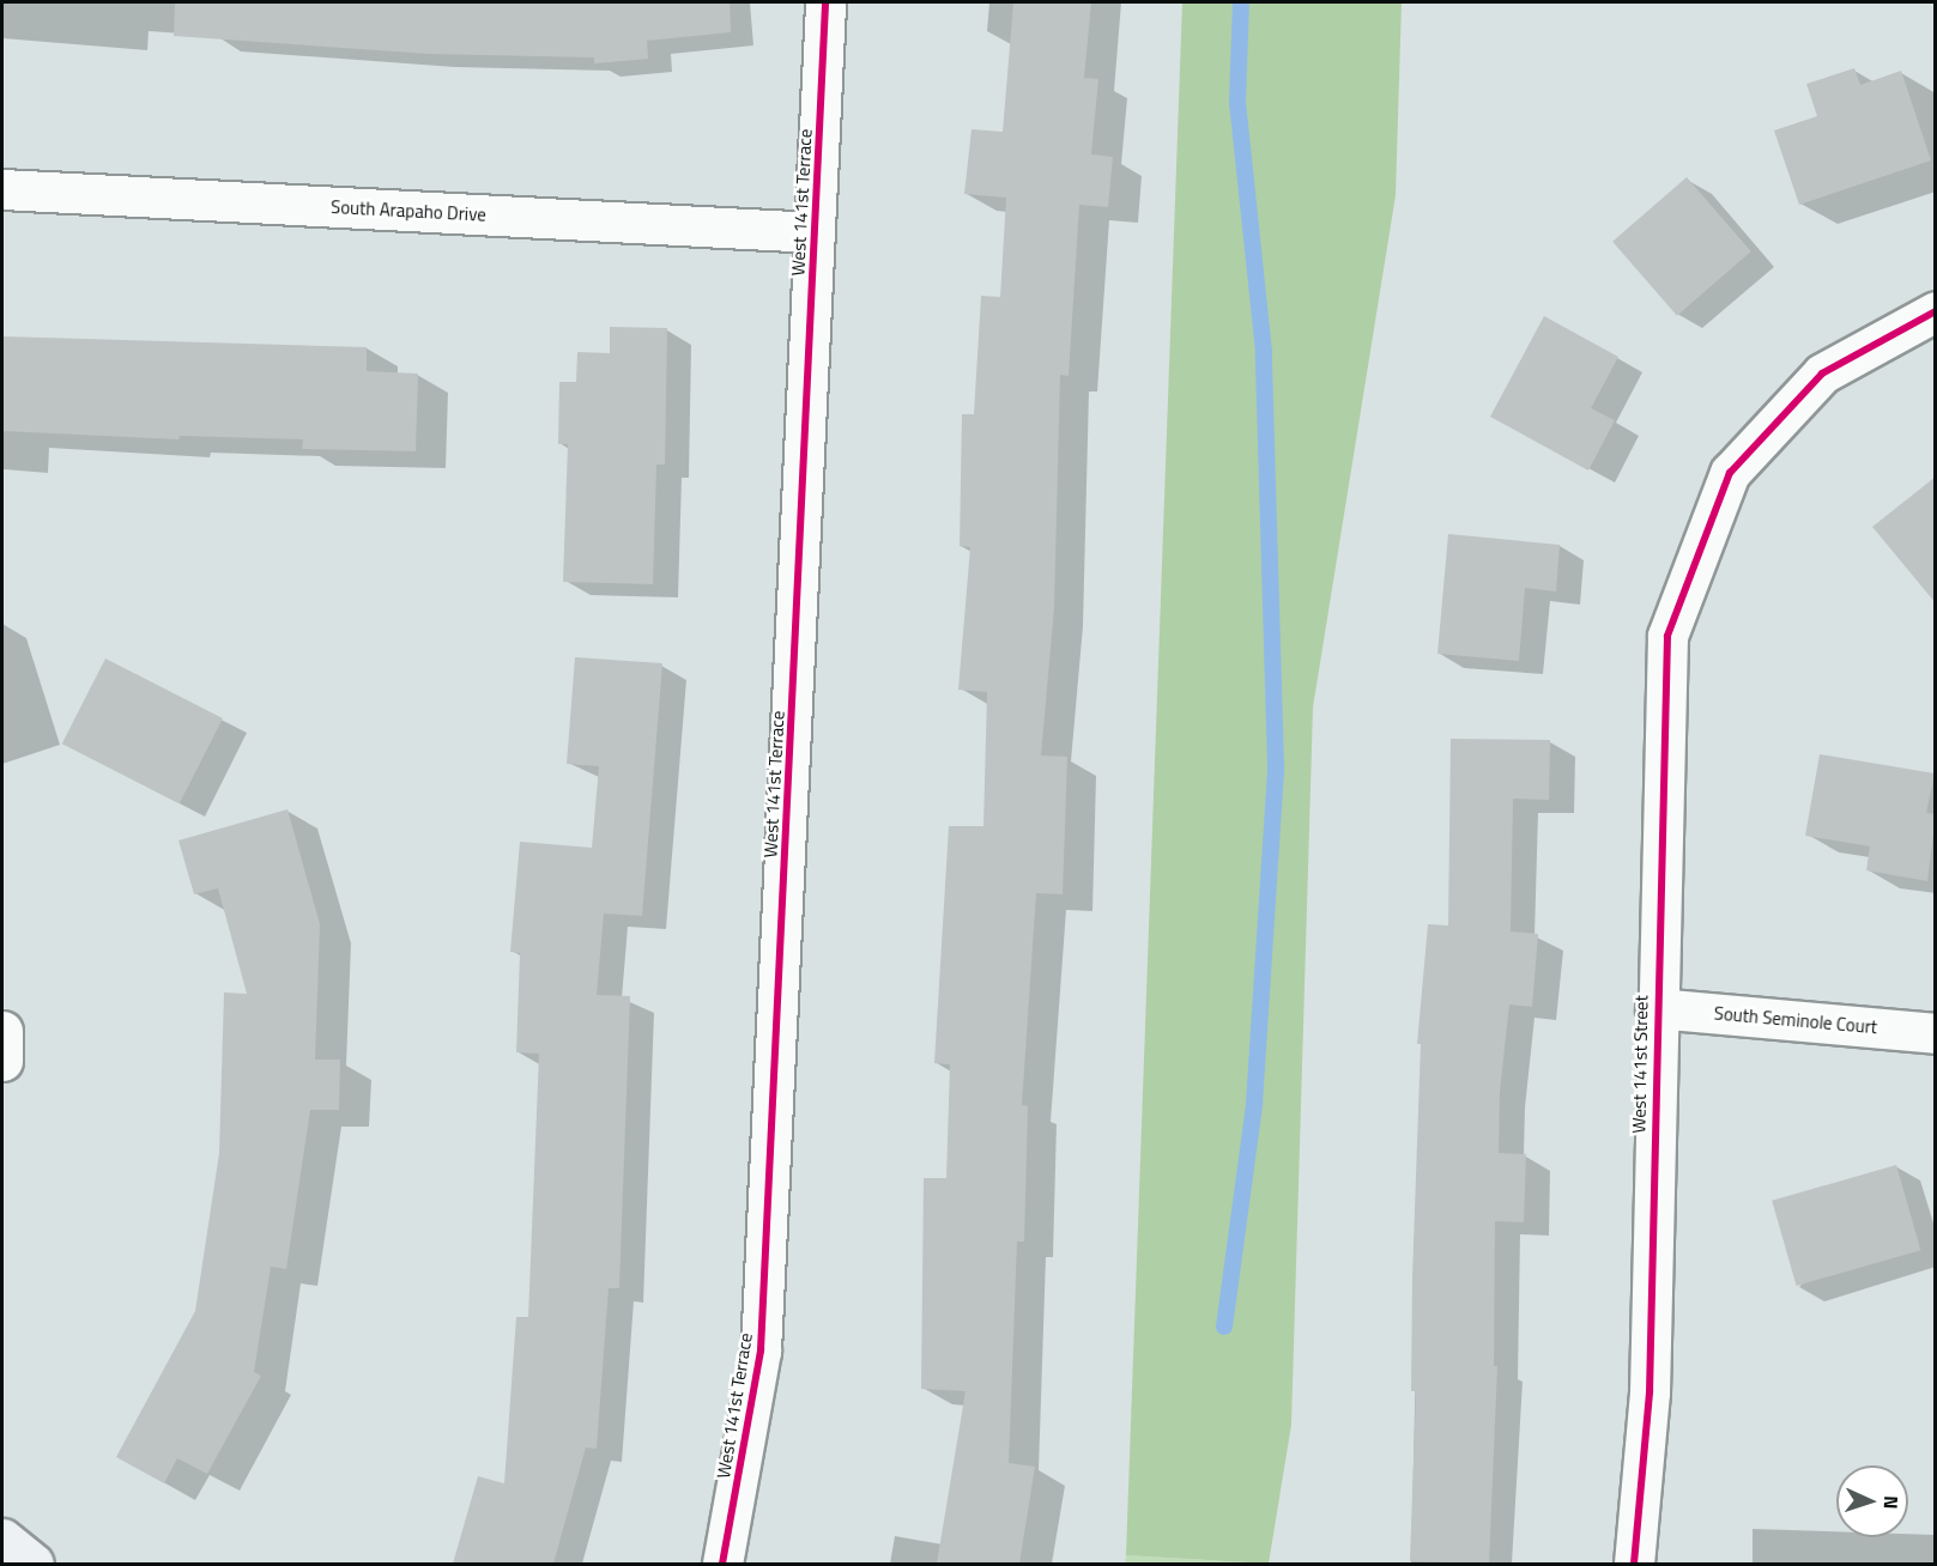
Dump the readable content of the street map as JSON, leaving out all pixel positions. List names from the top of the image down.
{
  "streets": {
    "street": [
      "West 141st Terrace",
      "South Arapaho Drive",
      "South Seminole Court",
      "West 141st Street"
    ]
  },
  "crossings": [
    ["West 141st Terrace", "South Arapaho Drive"],
    ["South Seminole Court", "West 141st Street"]
  ],
  "north": "right"
}
